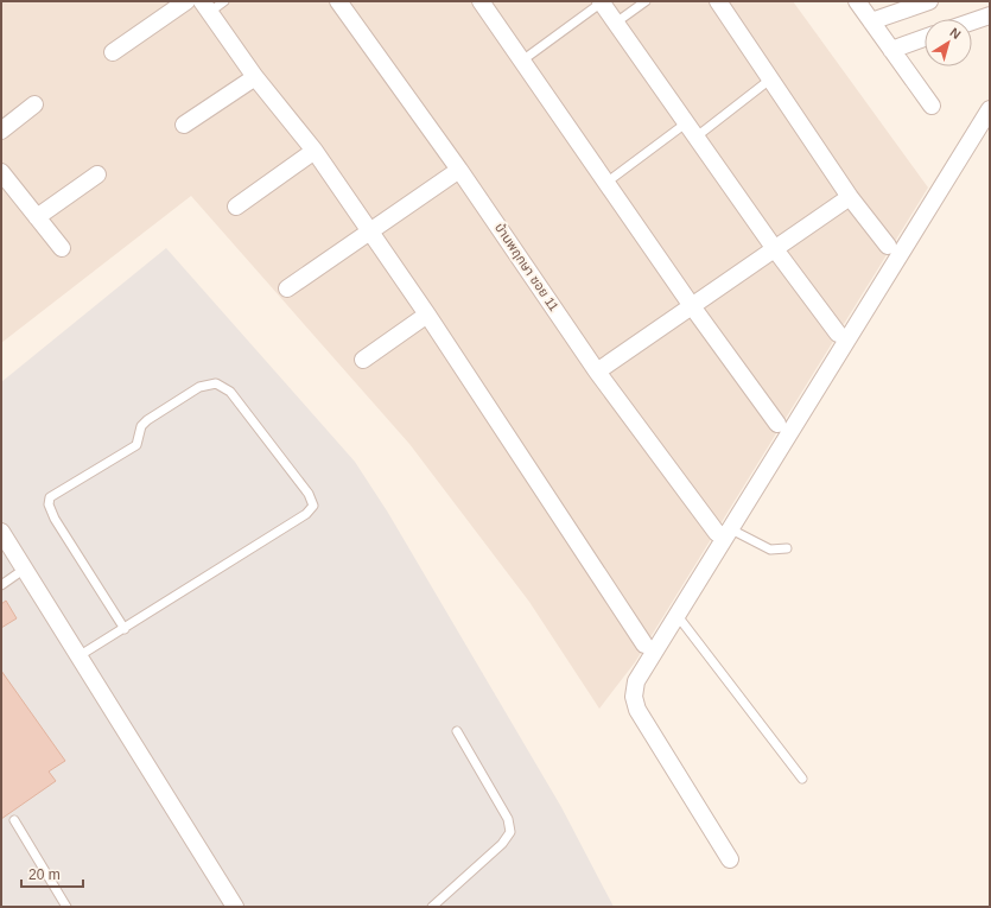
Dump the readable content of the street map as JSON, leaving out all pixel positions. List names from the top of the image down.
{
  "streets": {
    "street": ["บ้านพฤกษา ซอย 11"]
  },
  "scale_bar": "20 m",
  "north": "top right"
}
